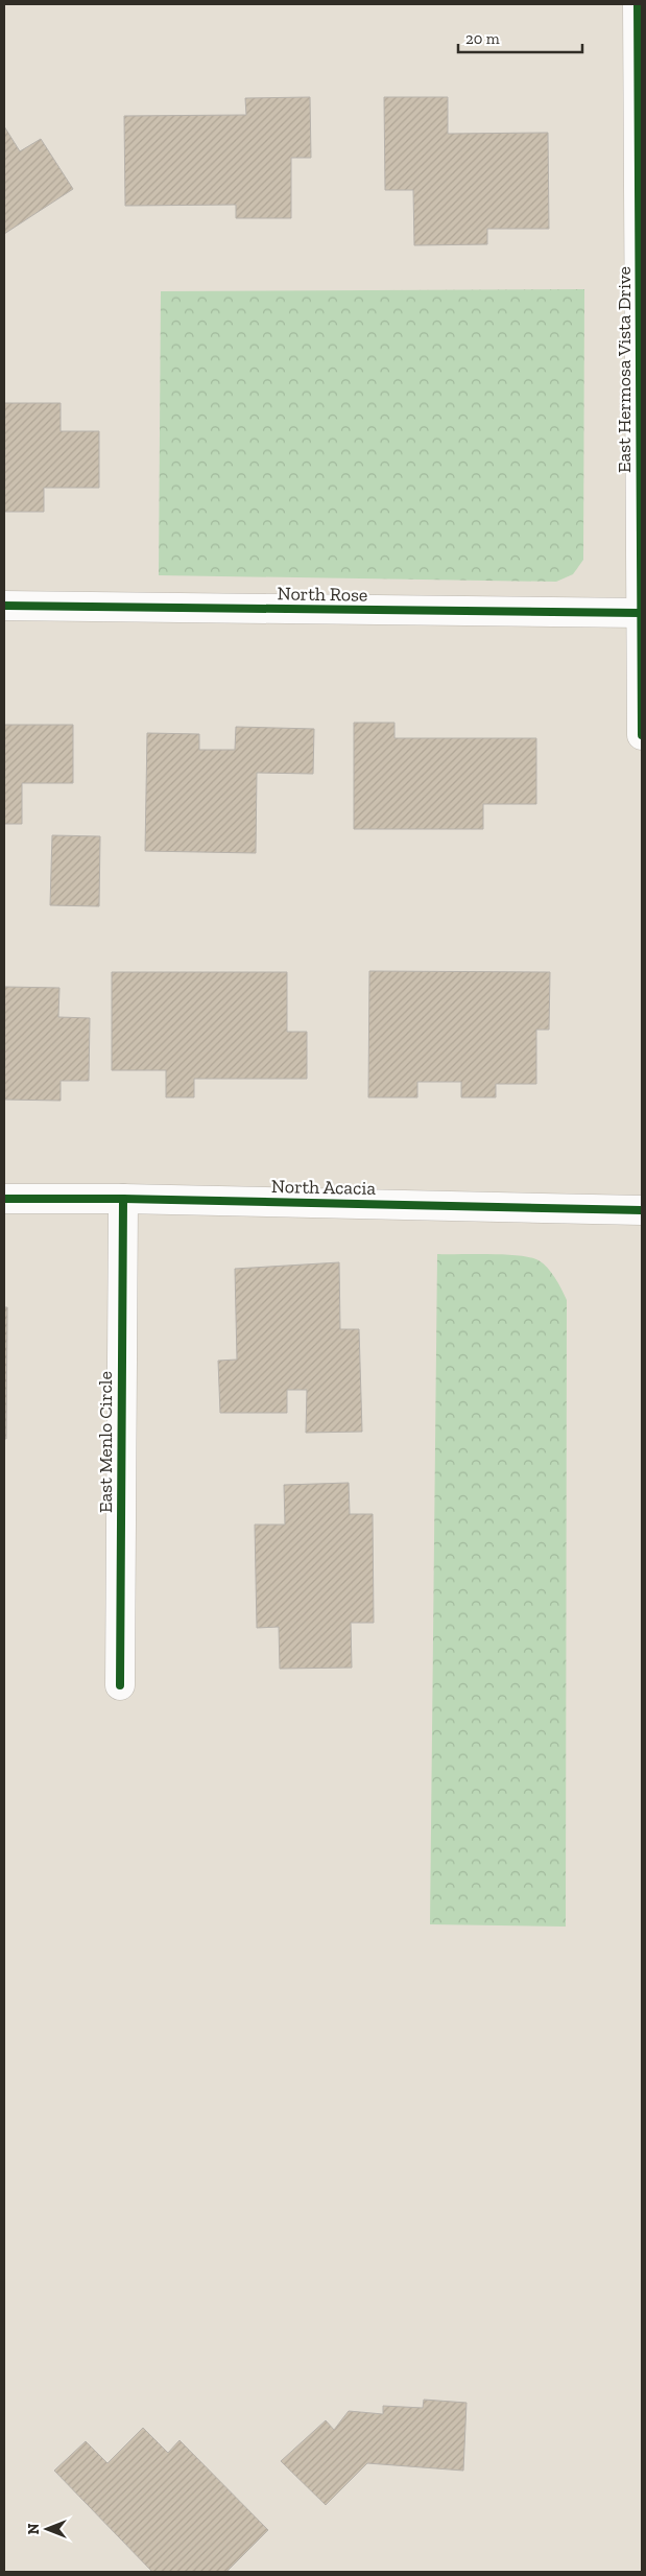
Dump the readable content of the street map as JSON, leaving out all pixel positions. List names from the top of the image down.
{
  "streets": {
    "street": [
      "East Hermosa Vista Drive",
      "North Rose",
      "North Acacia",
      "East Menlo Circle"
    ]
  },
  "crossings": [
    ["East Hermosa Vista Drive", "North Rose"],
    ["North Acacia", "East Menlo Circle"]
  ],
  "scale_bar": "20 m",
  "north": "left"
}
